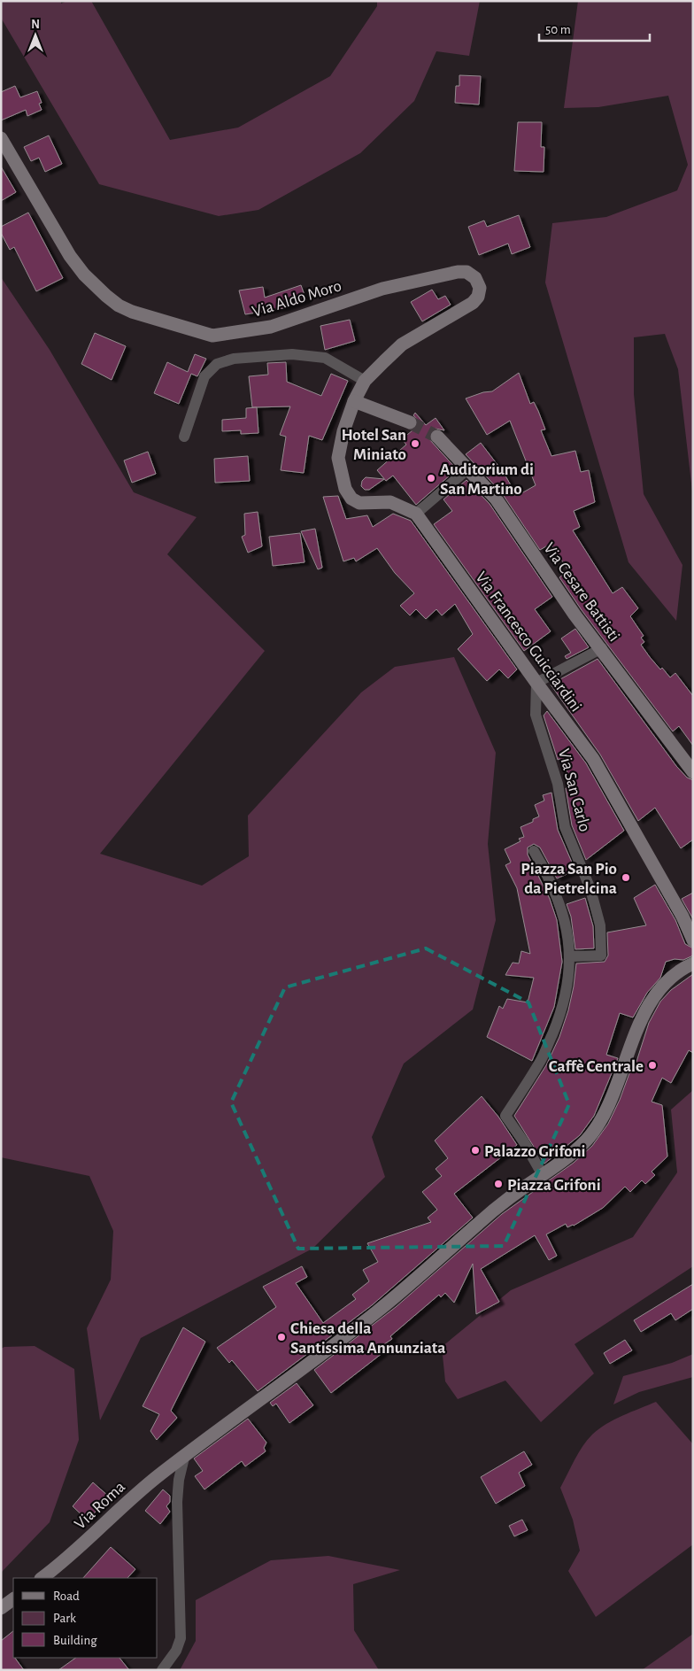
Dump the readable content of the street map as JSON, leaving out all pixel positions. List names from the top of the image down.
{
  "streets": {
    "main road": [
      "Via Aldo Moro",
      "Via Cesare Battisti",
      "Via Francesco Guicciardini",
      "Via Roma"
    ],
    "street": ["Via San Carlo"]
  },
  "crossings": [
    ["Via Francesco Guicciardini", "Via San Carlo"]
  ],
  "places": [
    "Hotel San Miniato",
    "Auditorium di San Martino",
    "Piazza San Pio da Pietrelcina",
    "Caffè Centrale",
    "Palazzo Grifoni",
    "Piazza Grifoni",
    "Chiesa della Santissima Annunziata"
  ],
  "legend": ["Road", "Park", "Building"],
  "scale_bar": "50 m",
  "north": "top"
}
